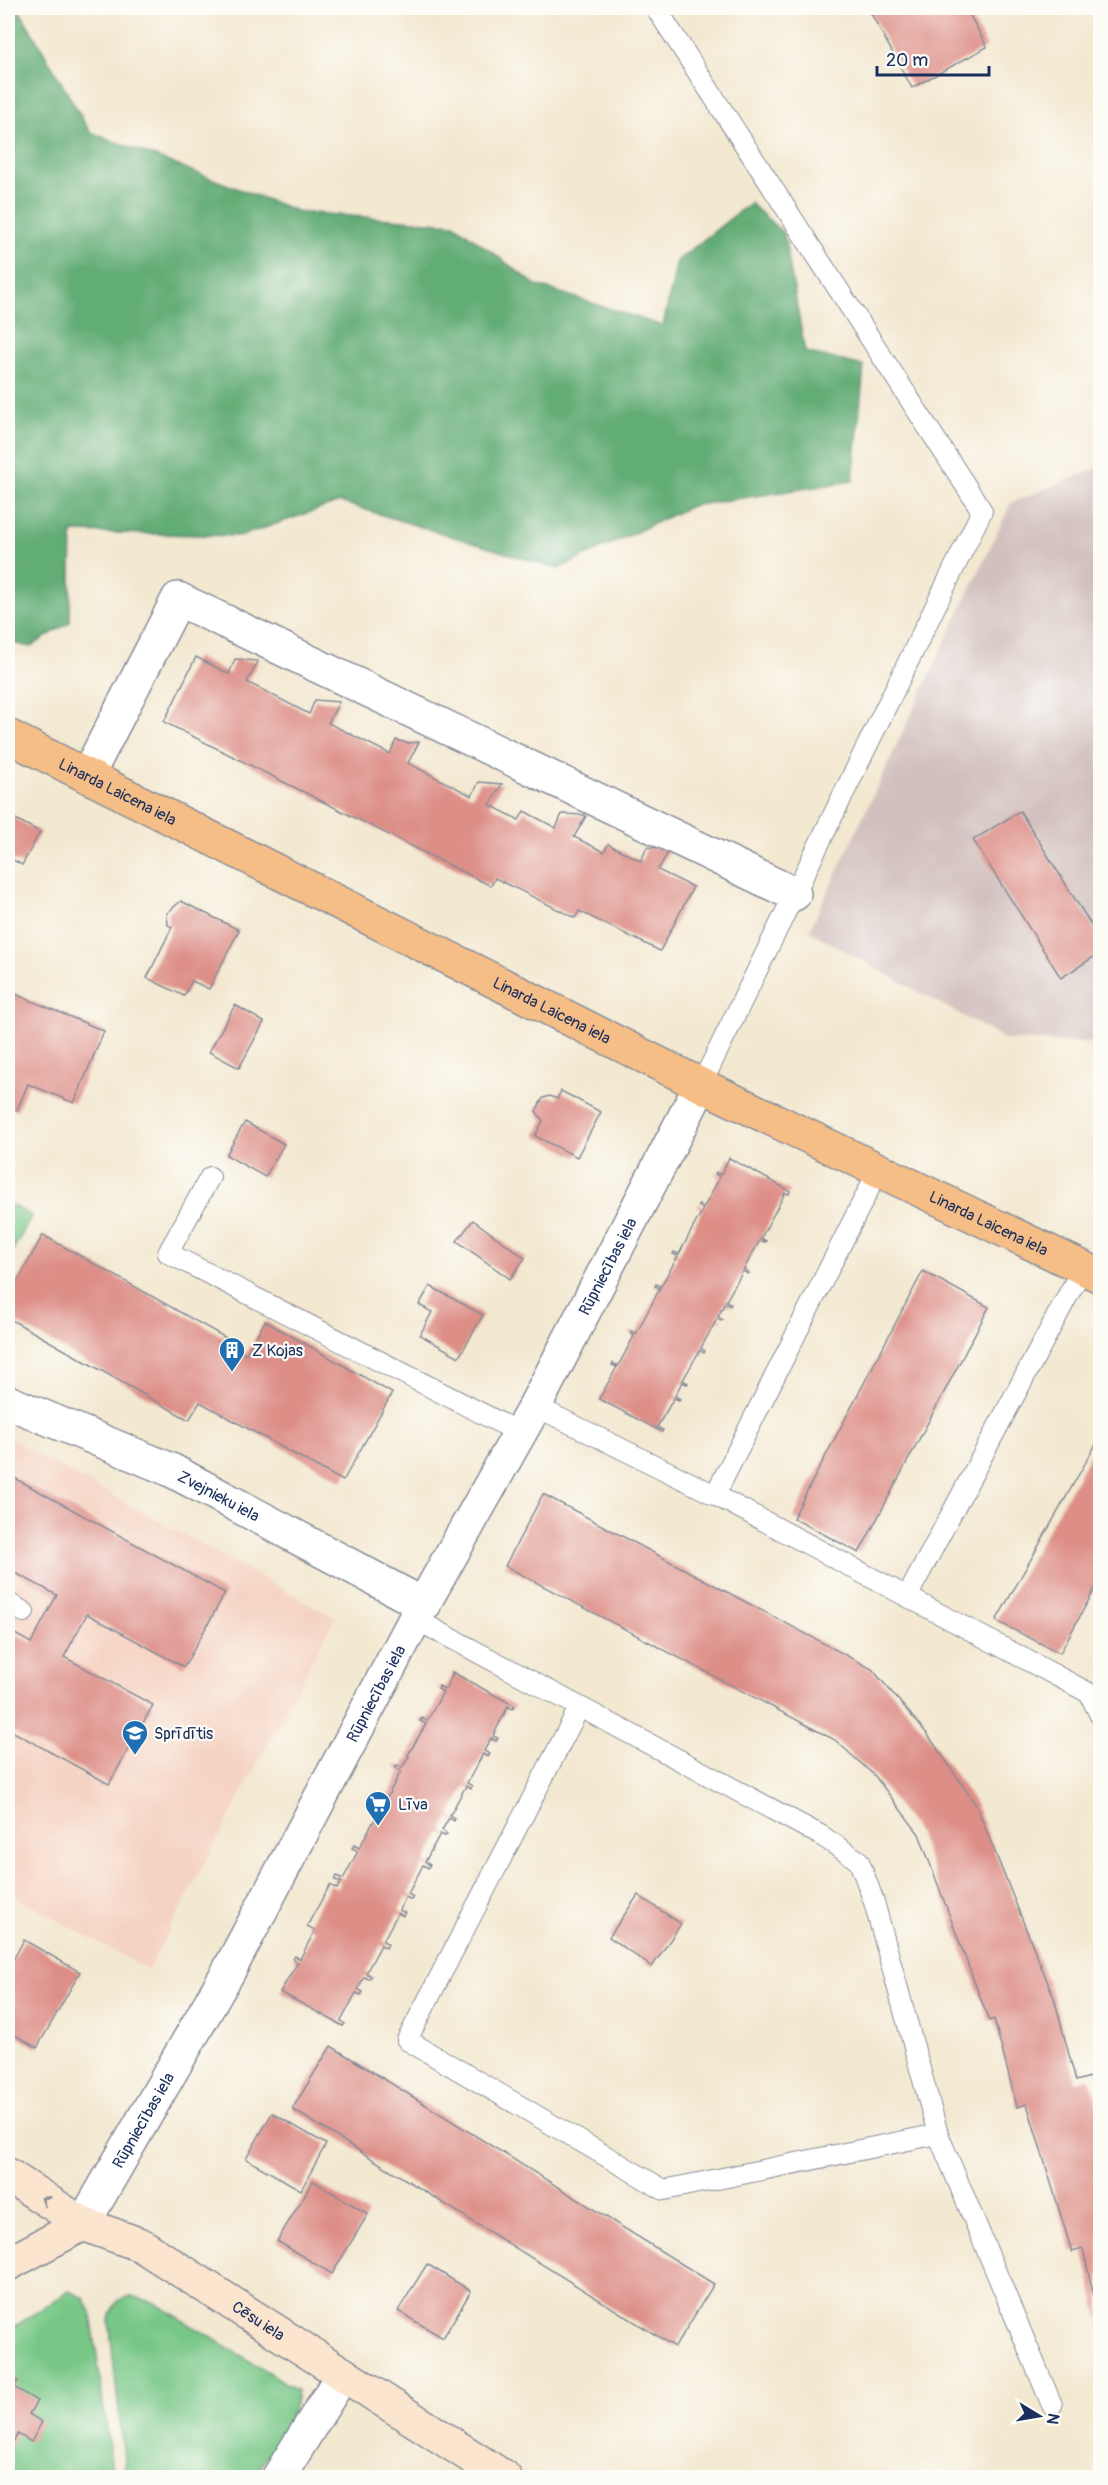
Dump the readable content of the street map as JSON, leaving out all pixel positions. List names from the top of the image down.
{
  "streets": {
    "main road": ["Linarda Laicena iela"],
    "street": ["Rūpniecības iela", "Zvejnieku iela", "Cēsu iela"]
  },
  "crossings": [
    ["Linarda Laicena iela", "Rūpniecības iela"],
    ["Rūpniecības iela", "Zvejnieku iela"],
    ["Rūpniecības iela", "Cēsu iela"]
  ],
  "places": {
    "building": ["Z Kojas"],
    "school or university": ["Sprīdītis"],
    "supermarket": ["Līva"]
  },
  "scale_bar": "20 m",
  "north": "right"
}
